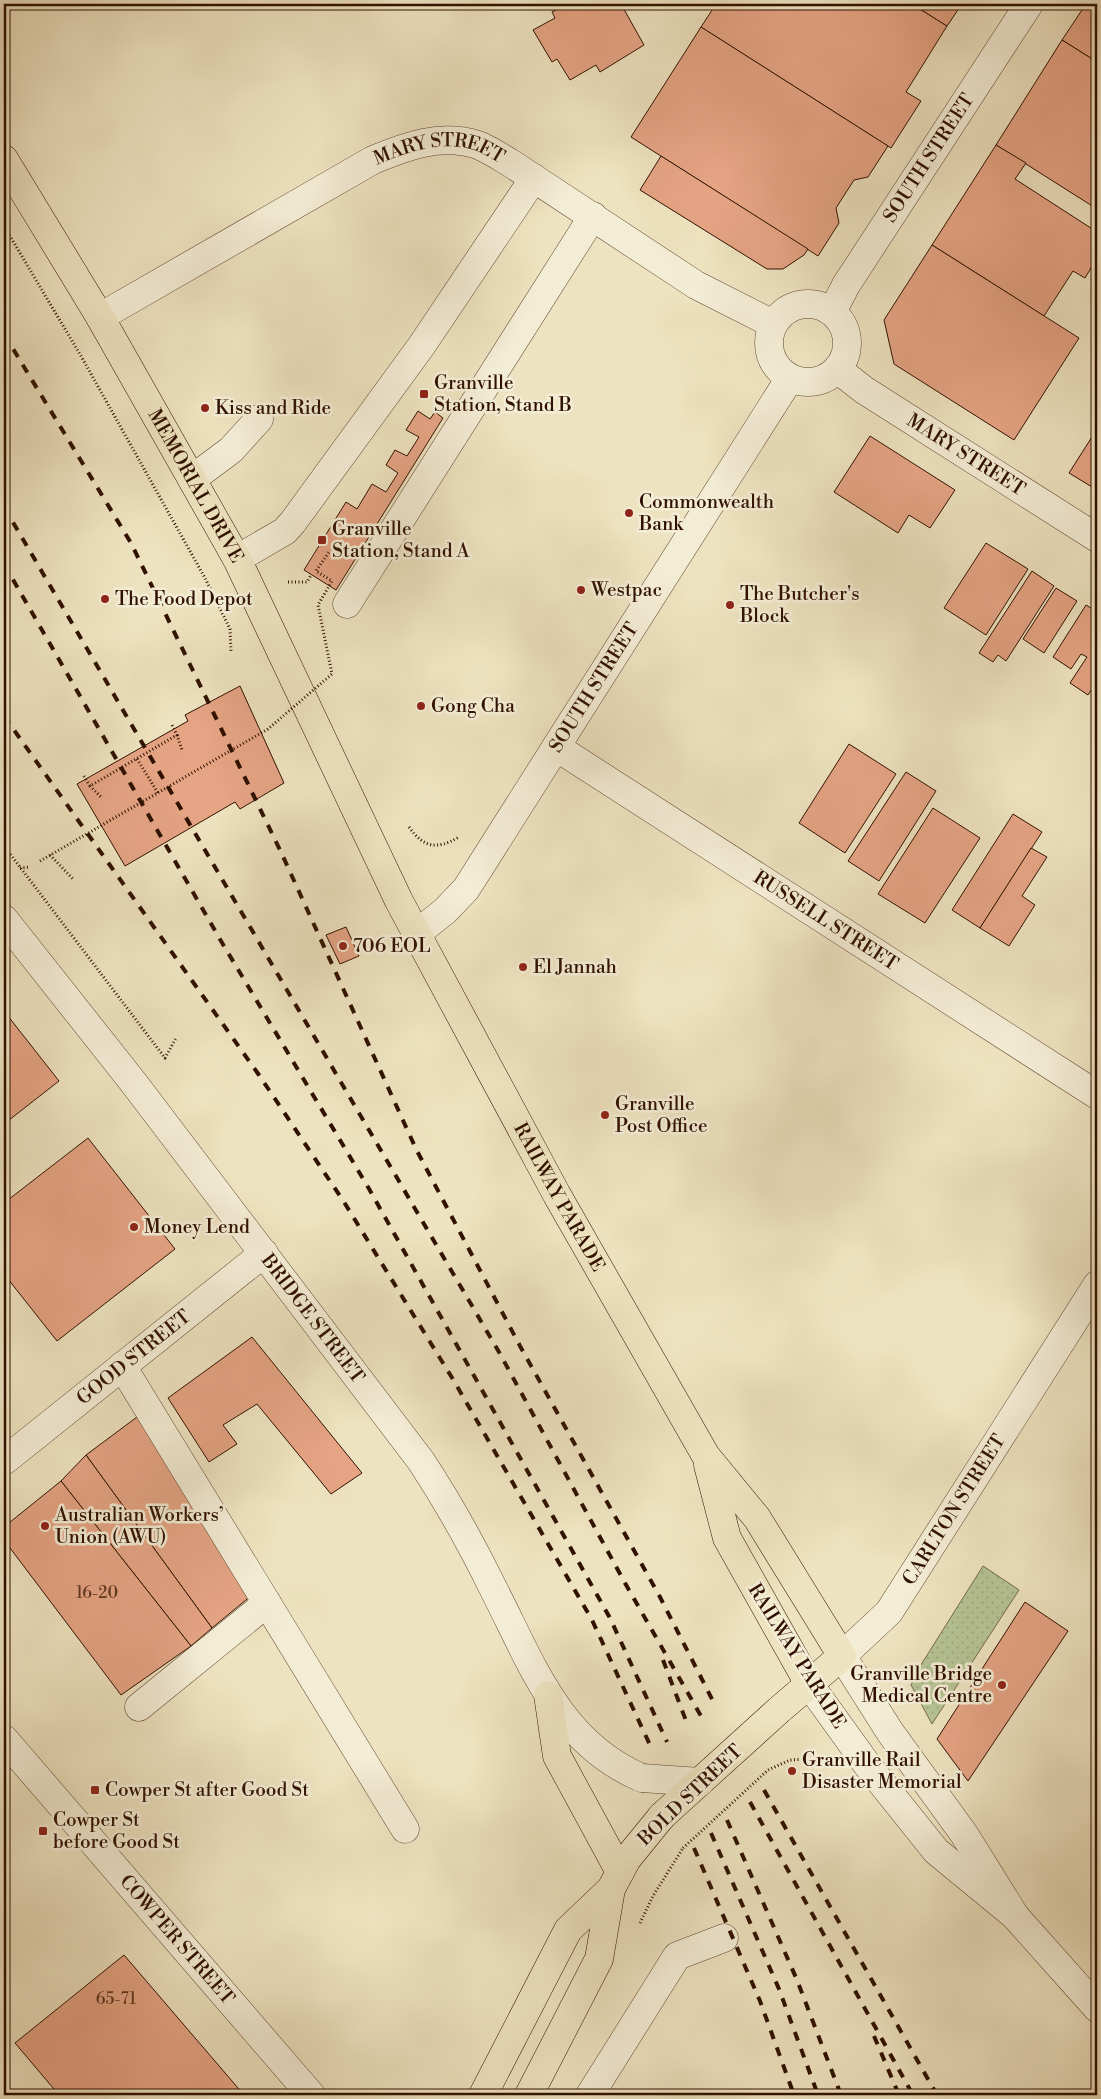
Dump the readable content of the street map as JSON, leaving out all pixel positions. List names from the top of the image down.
{
  "streets": {
    "main road": [
      "MEMORIAL DRIVE",
      "RAILWAY PARADE",
      "CARLTON STREET",
      "BOLD STREET"
    ],
    "street": [
      "SOUTH STREET",
      "MARY STREET",
      "RUSSELL STREET",
      "BRIDGE STREET",
      "GOOD STREET",
      "COWPER STREET"
    ]
  },
  "crossings": [
    ["SOUTH STREET", "MARY STREET"],
    ["SOUTH STREET", "MEMORIAL DRIVE"],
    ["SOUTH STREET", "RUSSELL STREET"],
    ["SOUTH STREET", "RAILWAY PARADE"],
    ["MARY STREET", "MEMORIAL DRIVE"],
    ["MEMORIAL DRIVE", "RAILWAY PARADE"],
    ["RAILWAY PARADE", "CARLTON STREET"],
    ["BRIDGE STREET", "GOOD STREET"],
    ["BRIDGE STREET", "BOLD STREET"],
    ["CARLTON STREET", "BOLD STREET"]
  ],
  "places": {
    "transit": [
      "Granville Station, Stand B",
      "Granville Station, Stand A",
      "Cowper St after Good St",
      "Cowper St before Good St"
    ],
    "other": [
      "Kiss and Ride",
      "Commonwealth Bank",
      "Westpac",
      "The Food Depot",
      "The Butcher's Block",
      "Gong Cha",
      "706 EOL",
      "El Jannah",
      "Granville Post Office",
      "Money Lend",
      "Australian Workers’ Union (AWU)",
      "Granville Bridge Medical Centre",
      "Granville Rail Disaster Memorial"
    ]
  },
  "house_numbers": ["16-20", "65-71"]
}
